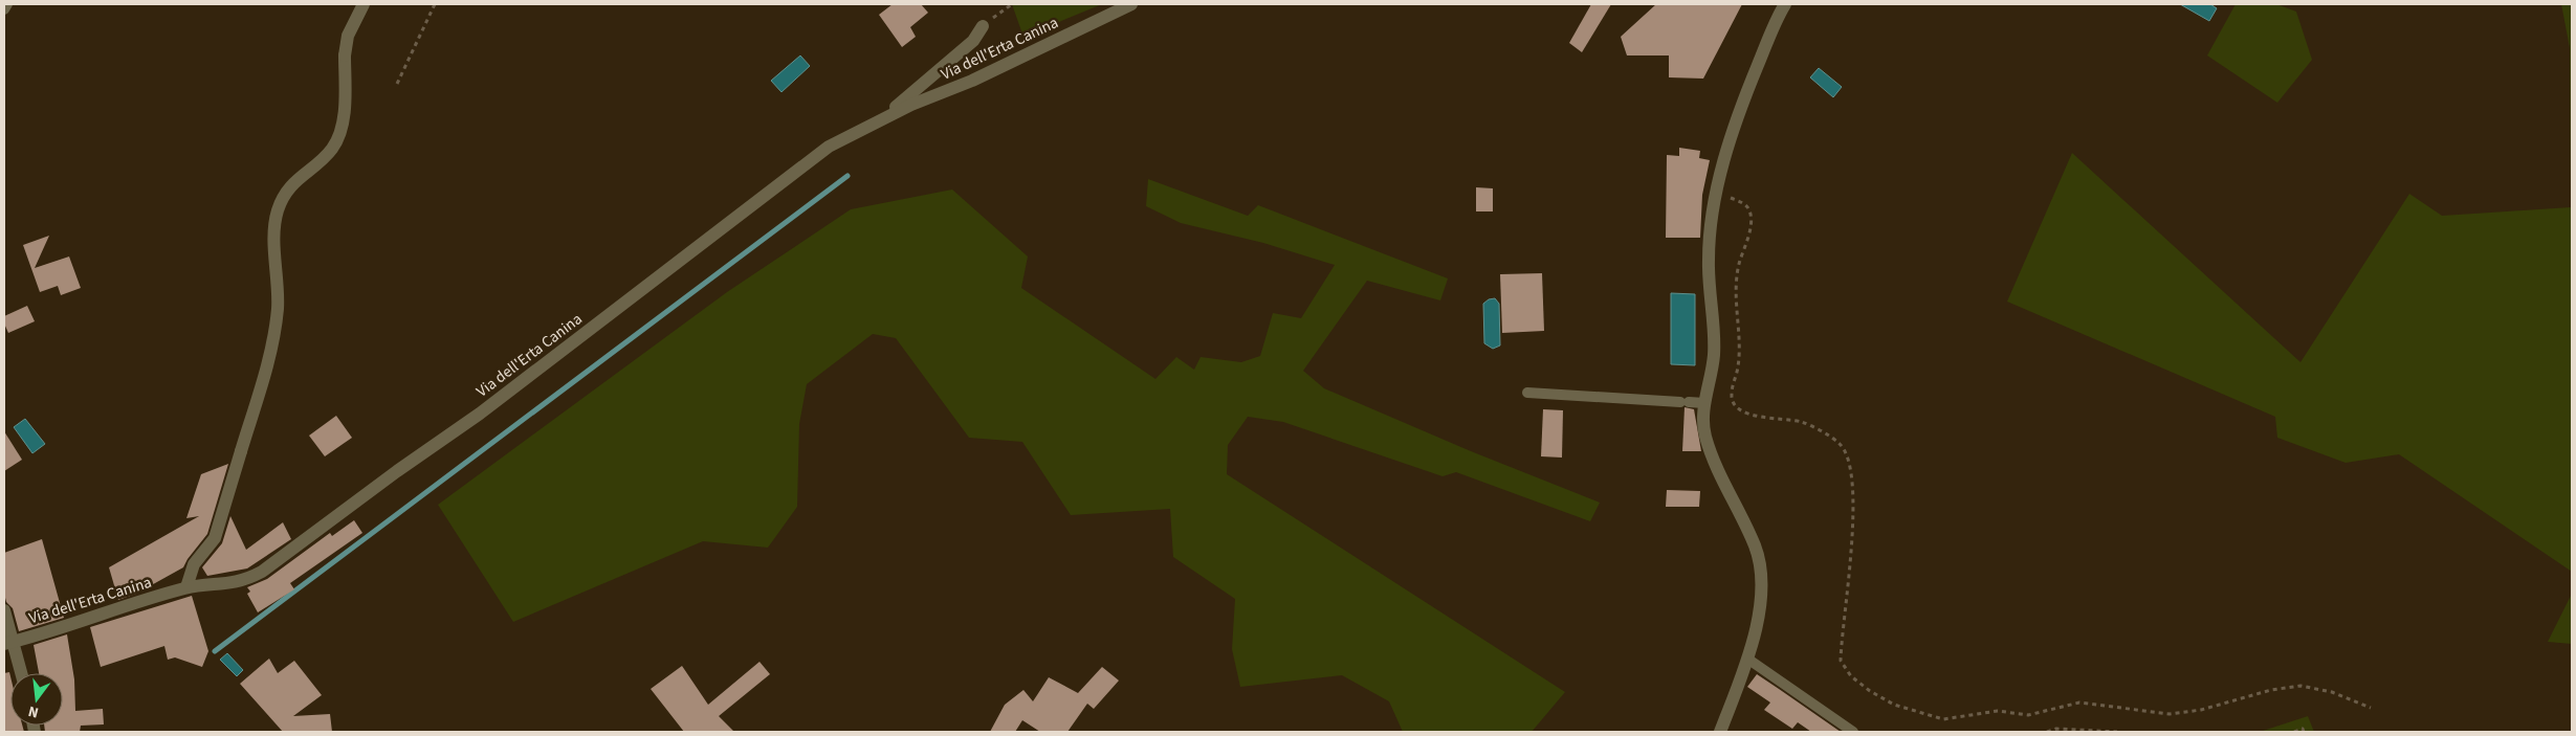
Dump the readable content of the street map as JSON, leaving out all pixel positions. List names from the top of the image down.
{
  "streets": {
    "street": ["Via dell'Erta Canina"]
  },
  "north": "bottom"
}
